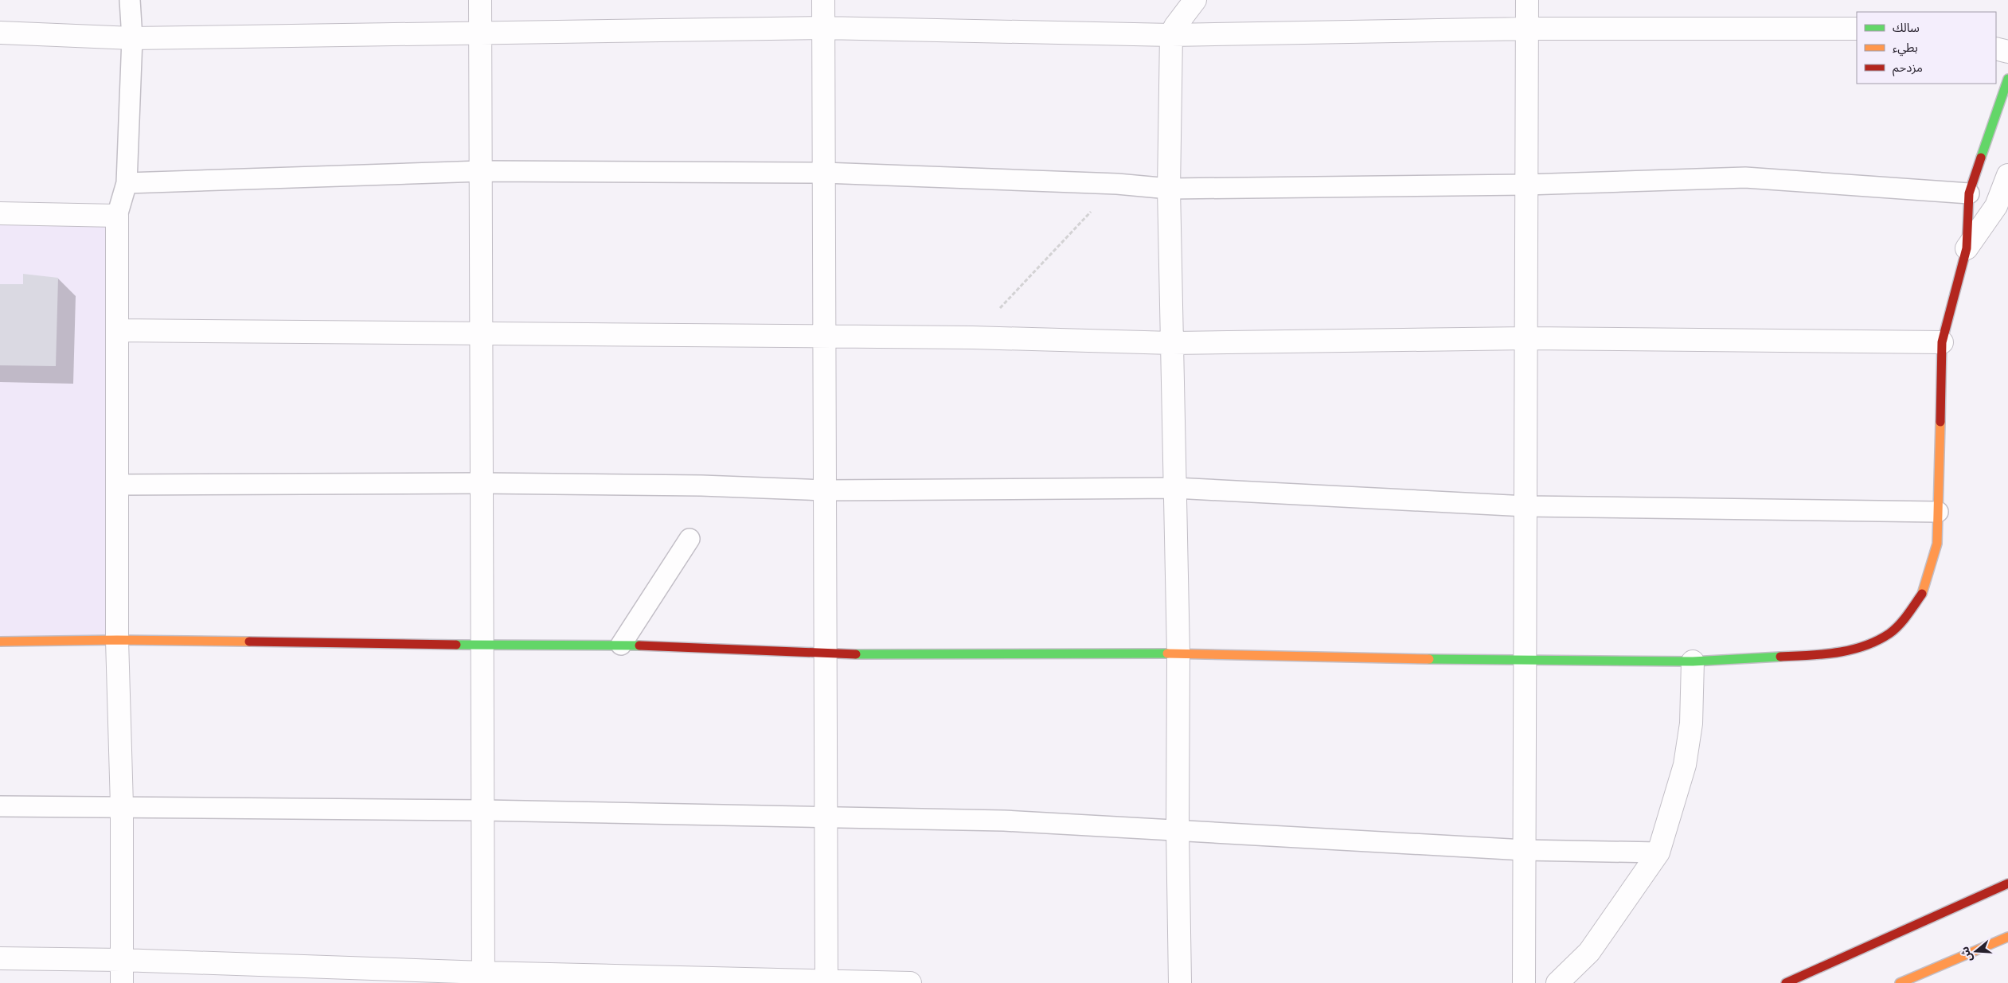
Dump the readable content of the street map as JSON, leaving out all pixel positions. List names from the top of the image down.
{
  "legend": ["سالك", "بطيء", "مزدحم"],
  "north": "left"
}
